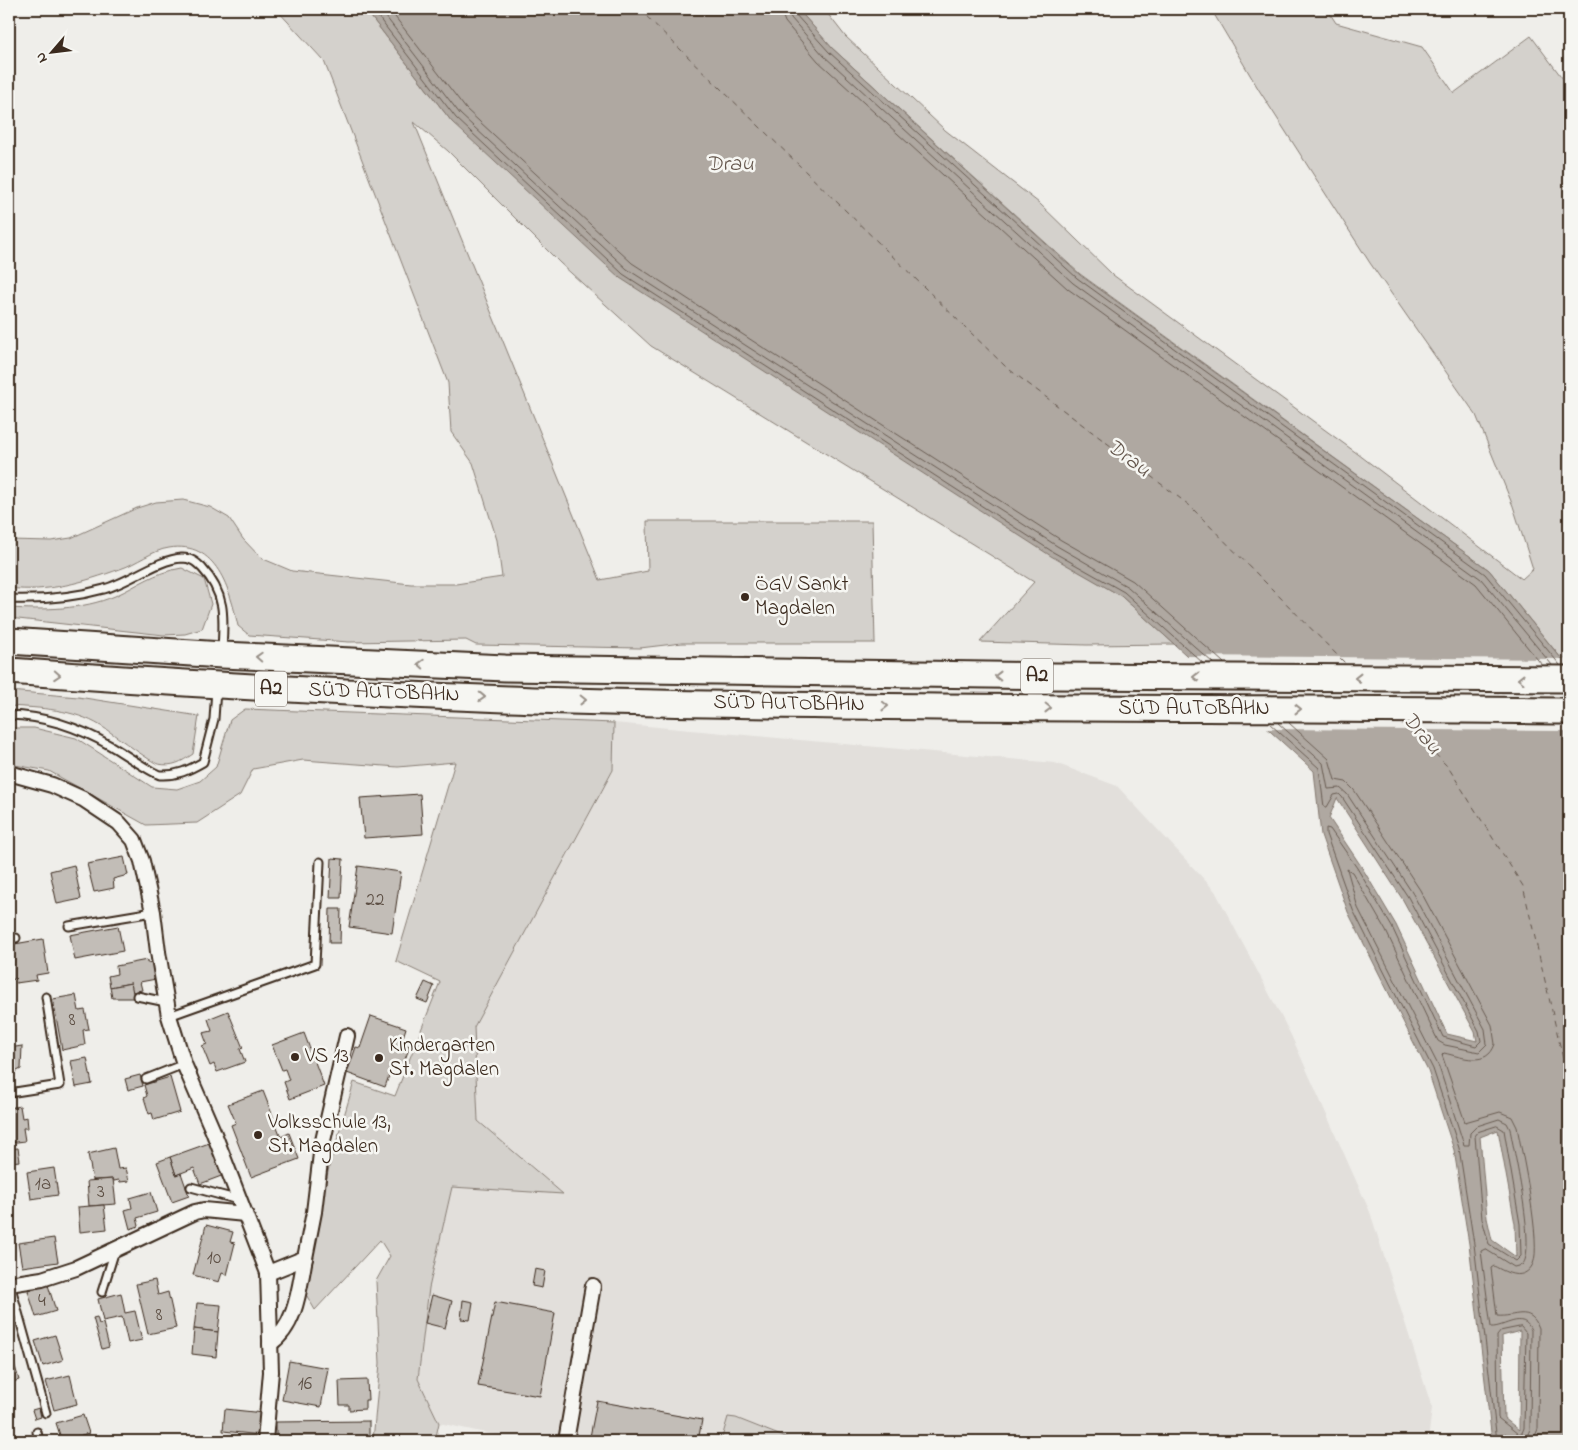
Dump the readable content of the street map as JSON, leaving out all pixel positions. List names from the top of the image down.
{
  "streets": {
    "highway": ["A2", "SÜD AUTOBAHN"]
  },
  "water": ["Drau"],
  "places": [
    "ÖGV Sankt Magdalen",
    "VS 13",
    "Kindergarten St. Magdalen",
    "Volksschule 13, St. Magdalen"
  ],
  "house_numbers": [
    "22",
    "8",
    "1a",
    "3",
    "10",
    "4",
    "8",
    "16"
  ],
  "north": "bottom left"
}
